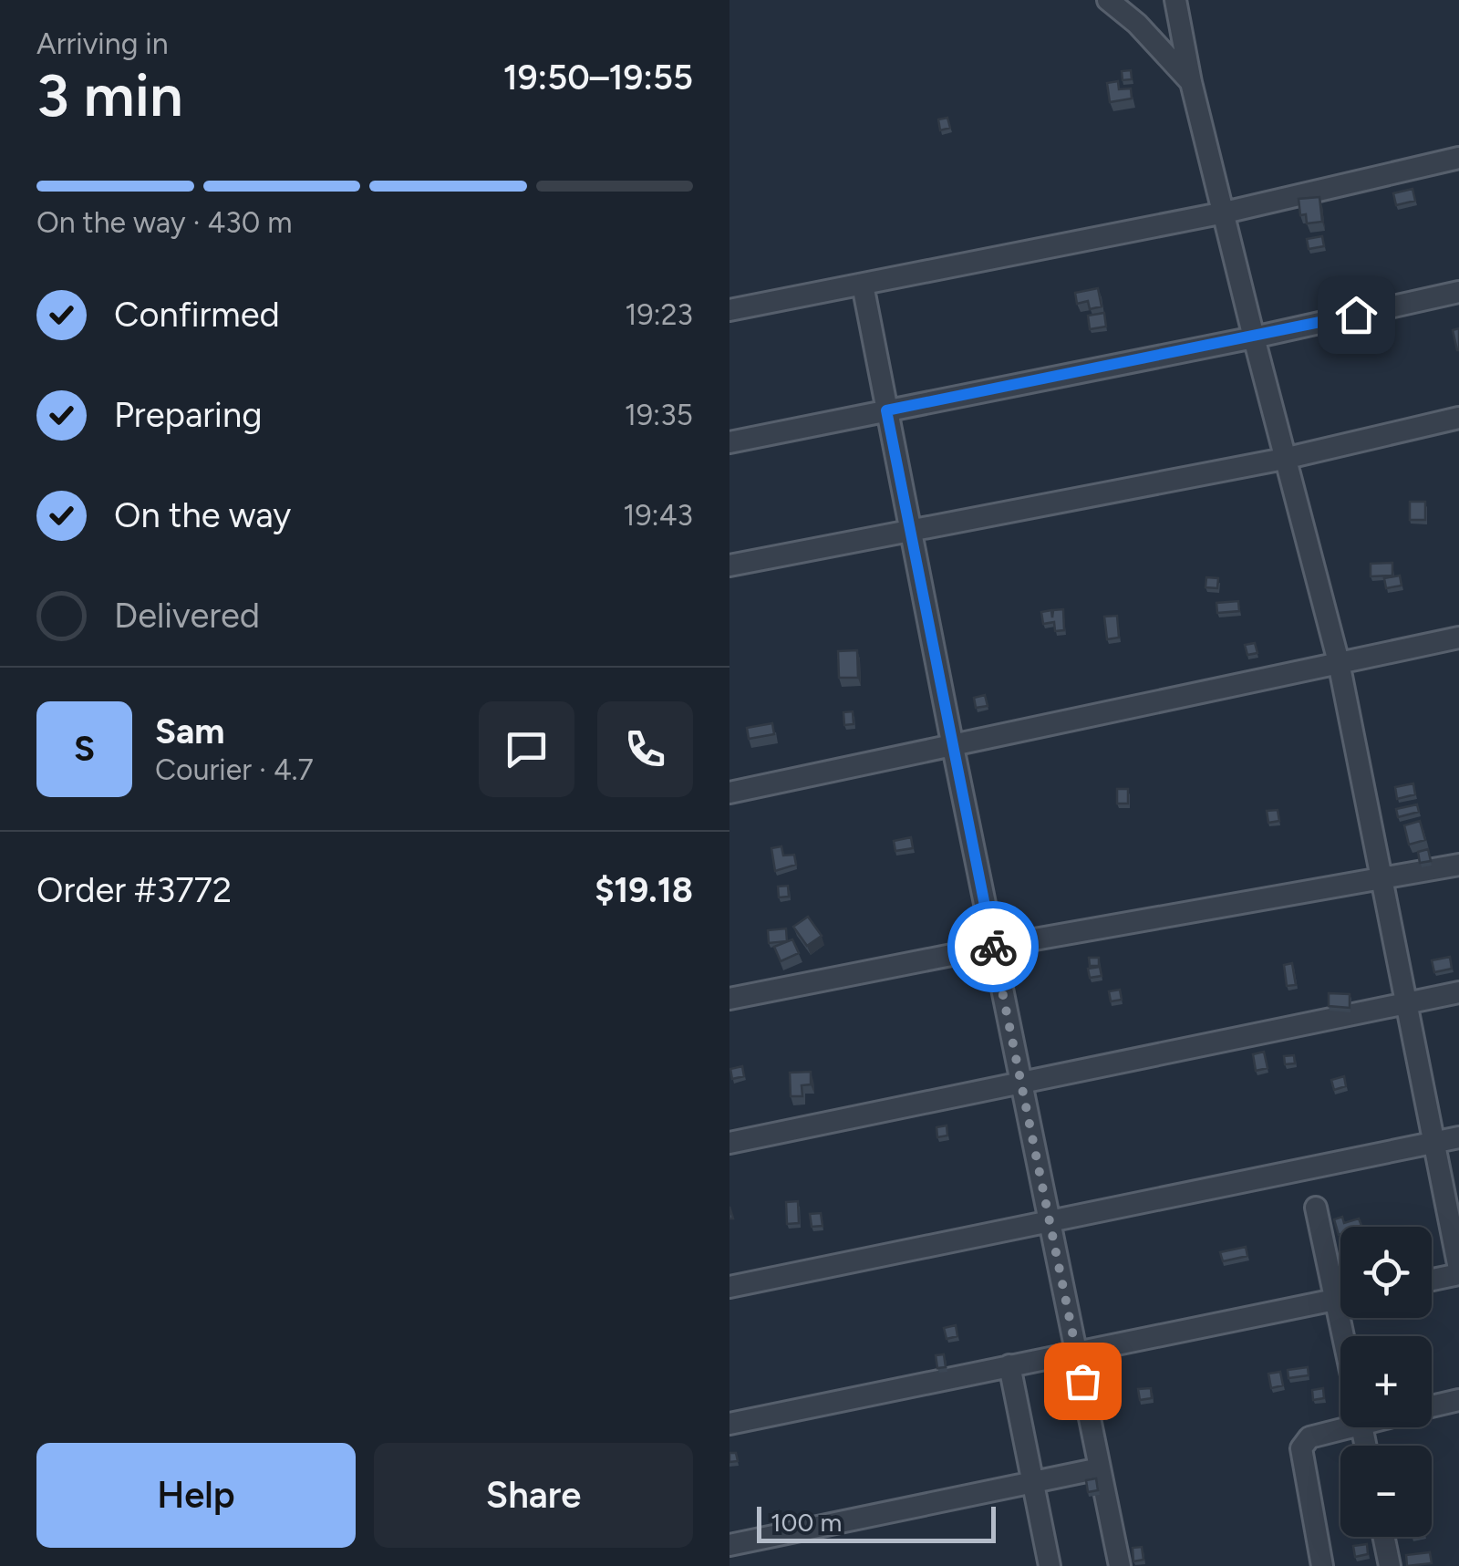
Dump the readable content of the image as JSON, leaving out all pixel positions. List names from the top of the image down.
{
  "scale_bar": "100 m",
  "page": {
    "heading": ["3 min", "Arriving in", "19:50–19:55"],
    "panel": [
      "Sam",
      "Courier · 4.7",
      "Order #3772",
      "$19.18"
    ],
    "bar": "On the way · 430 m",
    "list": [
      ["Confirmed", "19:23"],
      ["Preparing", "19:35"],
      ["On the way", "19:43"],
      "Delivered"
    ],
    "round": "S",
    "map_buttons": ["+", "−"],
    "buttons": ["Help", "Share"],
    "scale": "100 m"
  }
}
